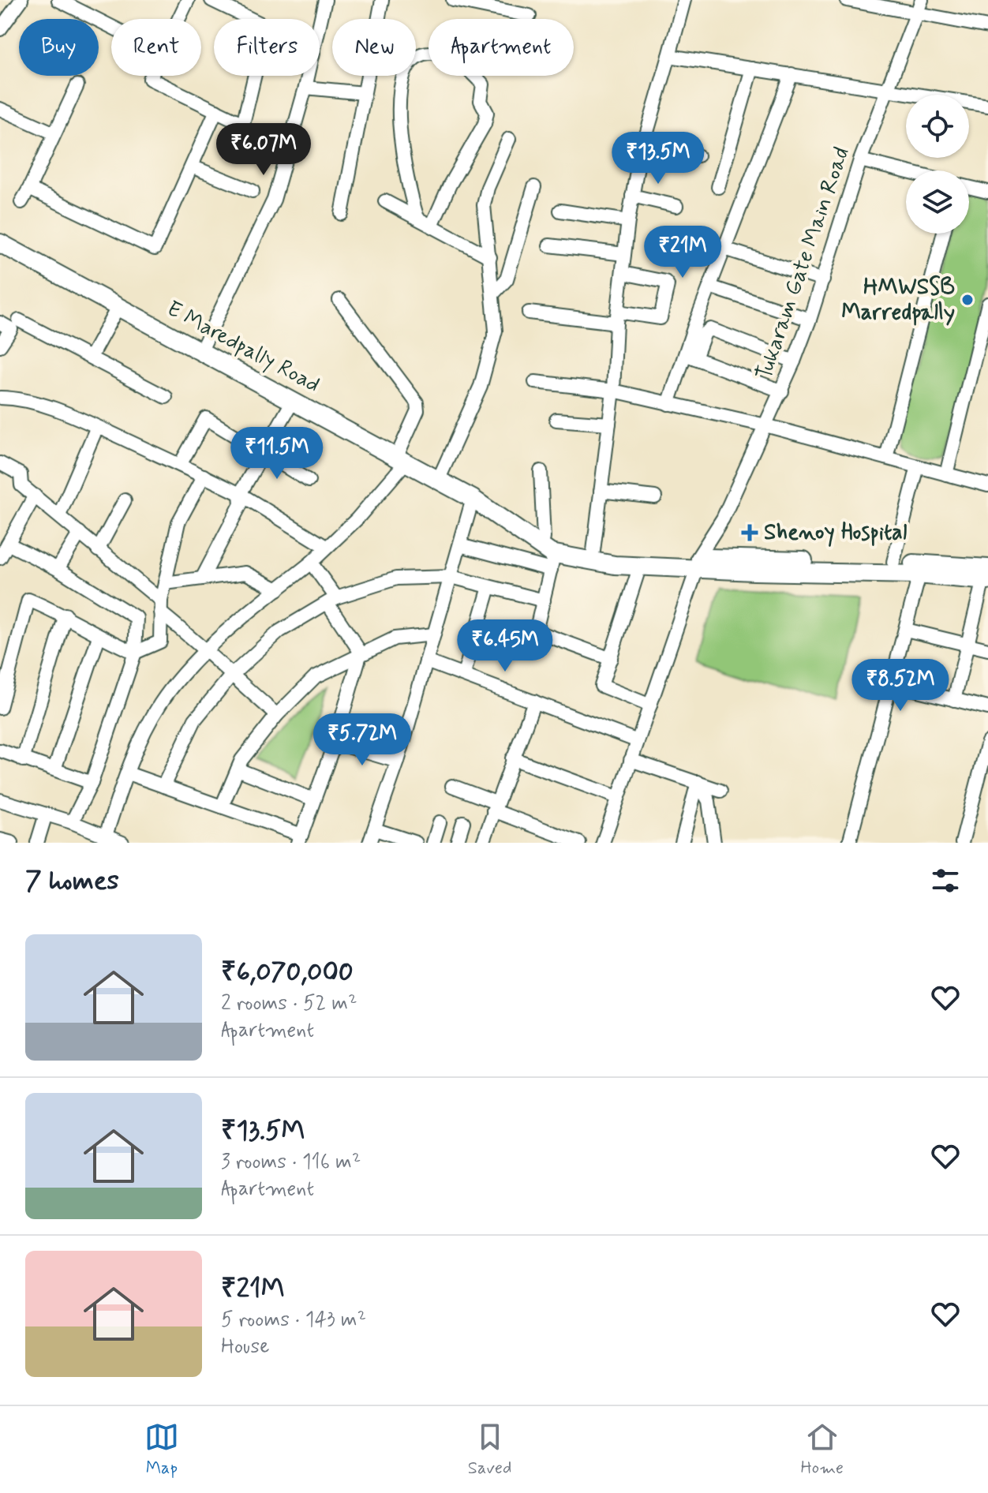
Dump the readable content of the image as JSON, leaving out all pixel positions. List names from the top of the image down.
{
  "streets": {
    "main road": ["E Maredpally Road"],
    "street": ["Tukaram Gate Main Road"]
  },
  "crossings": [
    ["Tukaram Gate Main Road", "E Maredpally Road"]
  ],
  "places": {
    "other": ["HMWSSB Marredpally"],
    "health": ["Shenoy Hospital"]
  },
  "page": {
    "chip": [
      "Buy",
      "Rent",
      "Filters",
      "New",
      "Apartment"
    ],
    "price": [
      "₹6.07M",
      "₹13.5M",
      "₹21M",
      "₹11.5M",
      "₹6.45M",
      "₹8.52M",
      "₹5.72M"
    ],
    "heading": "7 homes",
    "list": [
      {
        "name": "₹6,070,000",
        "note": "2 rooms · 52 m² · Apartment"
      },
      {
        "name": "₹13.5M",
        "note": "3 rooms · 116 m² · Apartment"
      },
      {
        "name": "₹21M",
        "note": "5 rooms · 143 m² · House"
      }
    ],
    "tabs": ["Map", "Saved", "Home"]
  }
}
